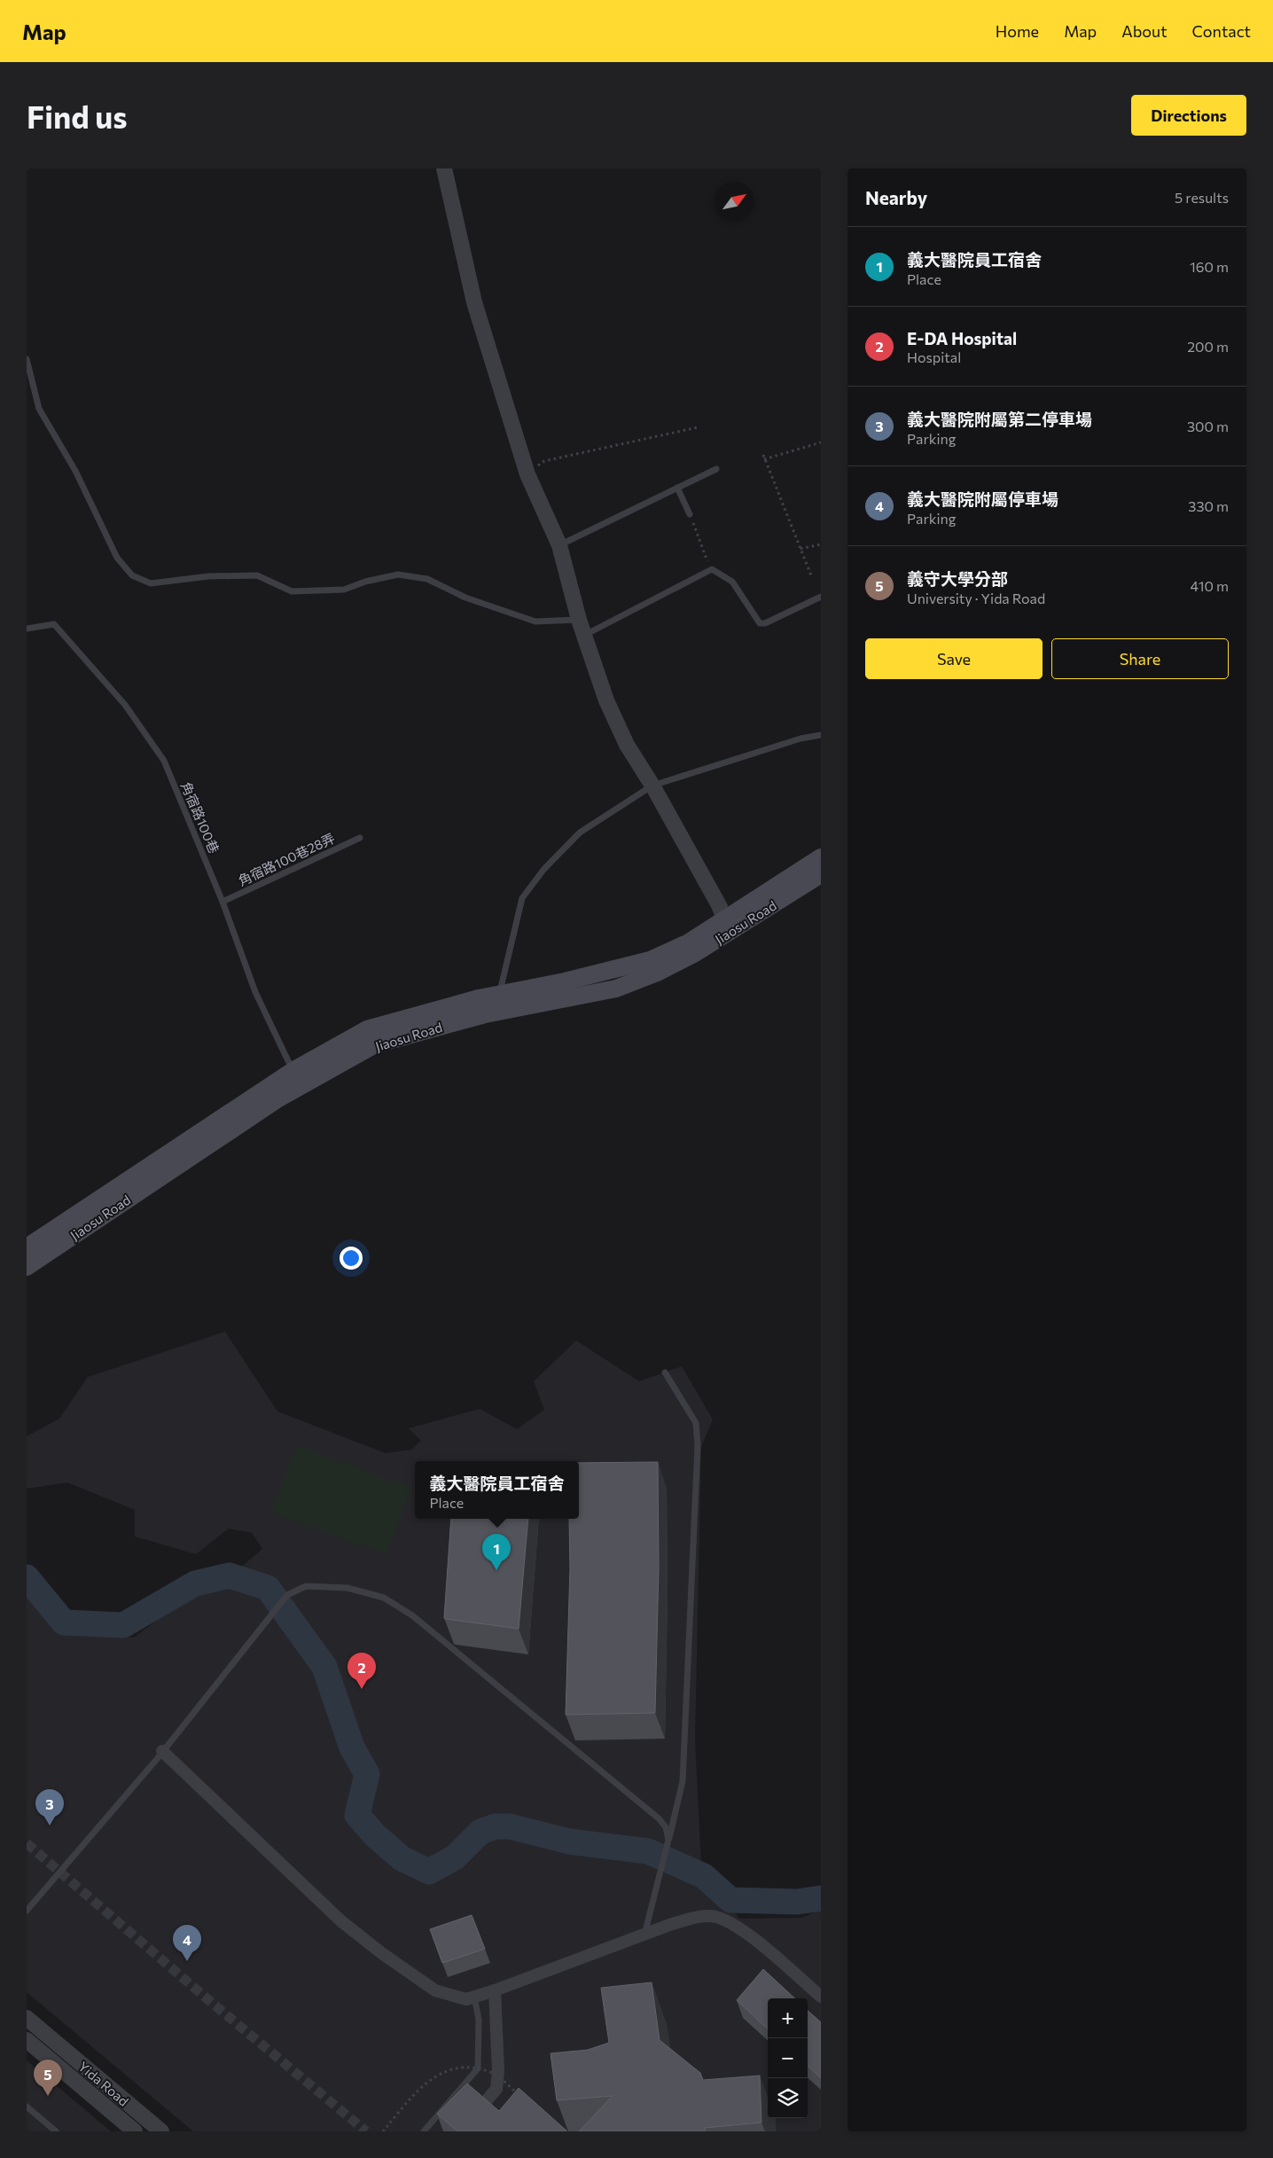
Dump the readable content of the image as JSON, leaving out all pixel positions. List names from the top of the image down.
{
  "streets": {
    "main road": ["Jiaosu Road"],
    "street": ["Yida Road"],
    "lane": ["角宿路100巷", "角宿路100巷28弄"]
  },
  "crossings": [
    ["角宿路100巷", "角宿路100巷28弄"],
    ["角宿路100巷", "Jiaosu Road"]
  ],
  "north": "top right",
  "page": {
    "header": "Map",
    "nav": [
      "Home",
      "Map",
      "About",
      "Contact"
    ],
    "buttons": [
      "Directions",
      ["Save", "Share"]
    ],
    "title": "Find us",
    "heading": ["Nearby", "5 results"],
    "list": [
      {
        "mark": "1",
        "name": "義大醫院員工宿舍",
        "note": "Place",
        "value": "160 m"
      },
      {
        "mark": "2",
        "name": "E-DA Hospital",
        "note": "Hospital",
        "value": "200 m"
      },
      {
        "mark": "3",
        "name": "義大醫院附屬第二停車場",
        "note": "Parking",
        "value": "300 m"
      },
      {
        "mark": "4",
        "name": "義大醫院附屬停車場",
        "note": "Parking",
        "value": "330 m"
      },
      {
        "mark": "5",
        "name": "義守大學分部",
        "note": "University · Yida Road",
        "value": "410 m"
      }
    ],
    "popup": ["義大醫院員工宿舍", "Place"],
    "pins": [
      "1",
      "2",
      "3",
      "4",
      "5"
    ],
    "map_buttons": ["+", "−"]
  }
}
